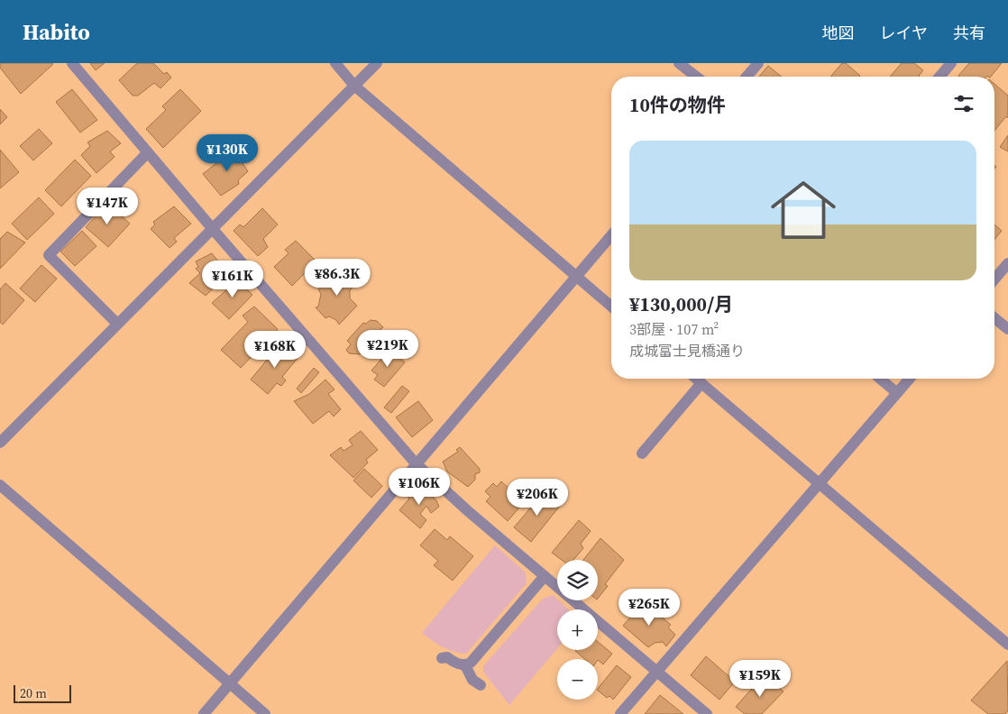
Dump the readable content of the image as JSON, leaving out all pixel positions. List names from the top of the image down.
{
  "scale_bar": "20 m",
  "page": {
    "header": "Habito",
    "nav": ["地図", "レイヤ", "共有"],
    "heading": "10件の物件",
    "list": [
      {
        "name": "¥130,000/月",
        "note": "3部屋 · 107 m² · 成城富士見橋通り"
      }
    ],
    "price": [
      "¥130K",
      "¥147K",
      "¥86.3K",
      "¥161K",
      "¥219K",
      "¥168K",
      "¥106K",
      "¥206K",
      "¥265K",
      "¥159K"
    ],
    "map_buttons": ["+", "−"],
    "scale": "20 m"
  }
}
